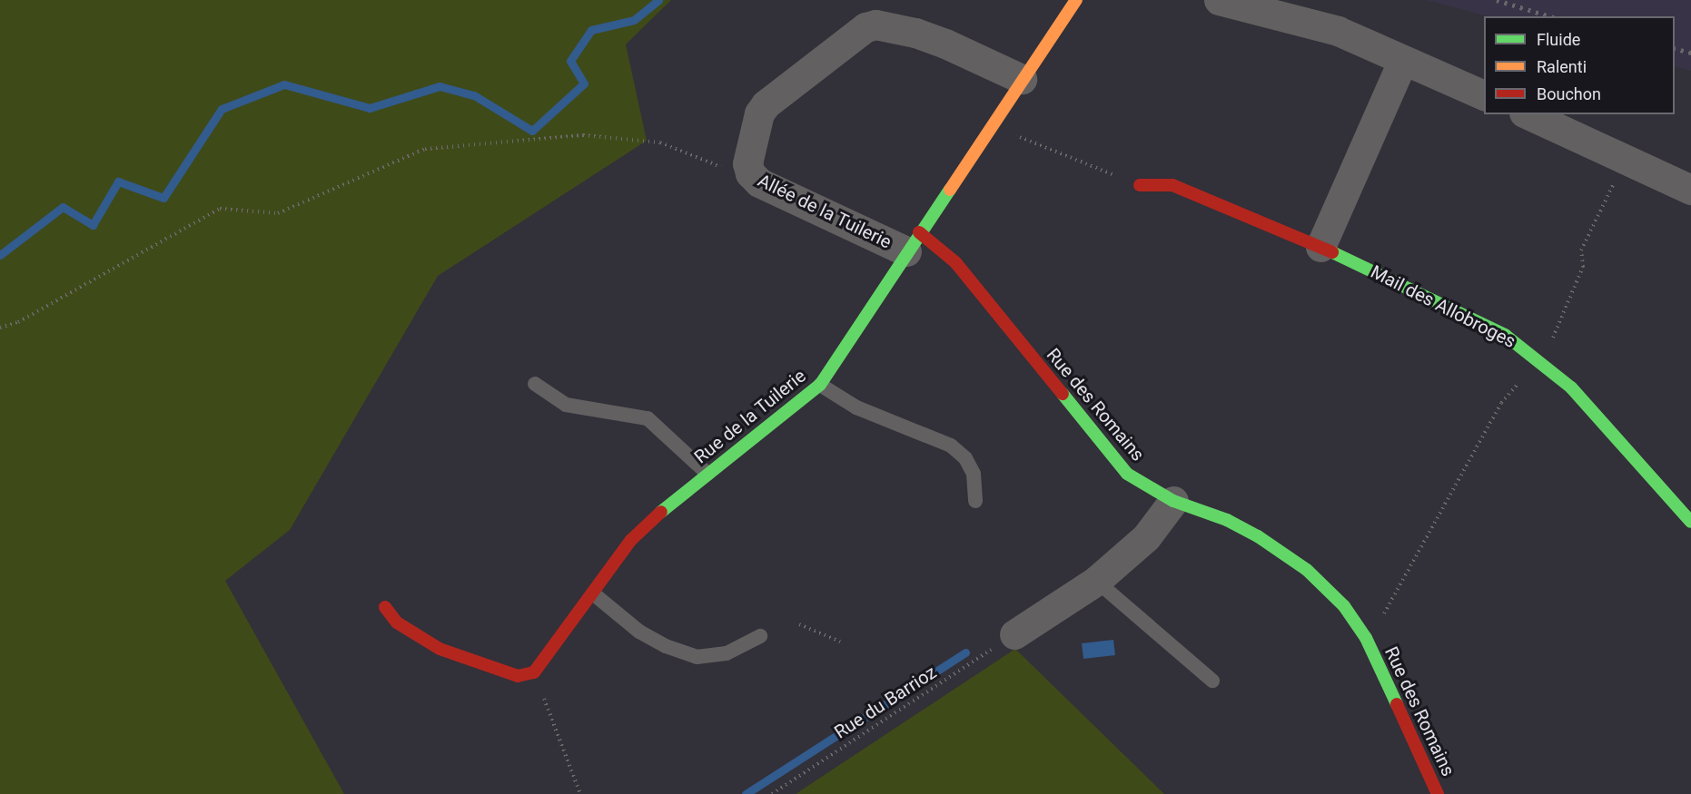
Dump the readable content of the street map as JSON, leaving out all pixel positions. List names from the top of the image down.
{
  "streets": {
    "street": [
      "Allée de la Tuilerie",
      "Mail des Allobroges",
      "Rue des Romains",
      "Rue de la Tuilerie"
    ],
    "path": ["Rue du Barrioz"]
  },
  "crossings": [
    ["Allée de la Tuilerie", "Rue des Romains"],
    ["Allée de la Tuilerie", "Rue de la Tuilerie"],
    ["Rue des Romains", "Rue de la Tuilerie"]
  ],
  "legend": ["Fluide", "Ralenti", "Bouchon"]
}
